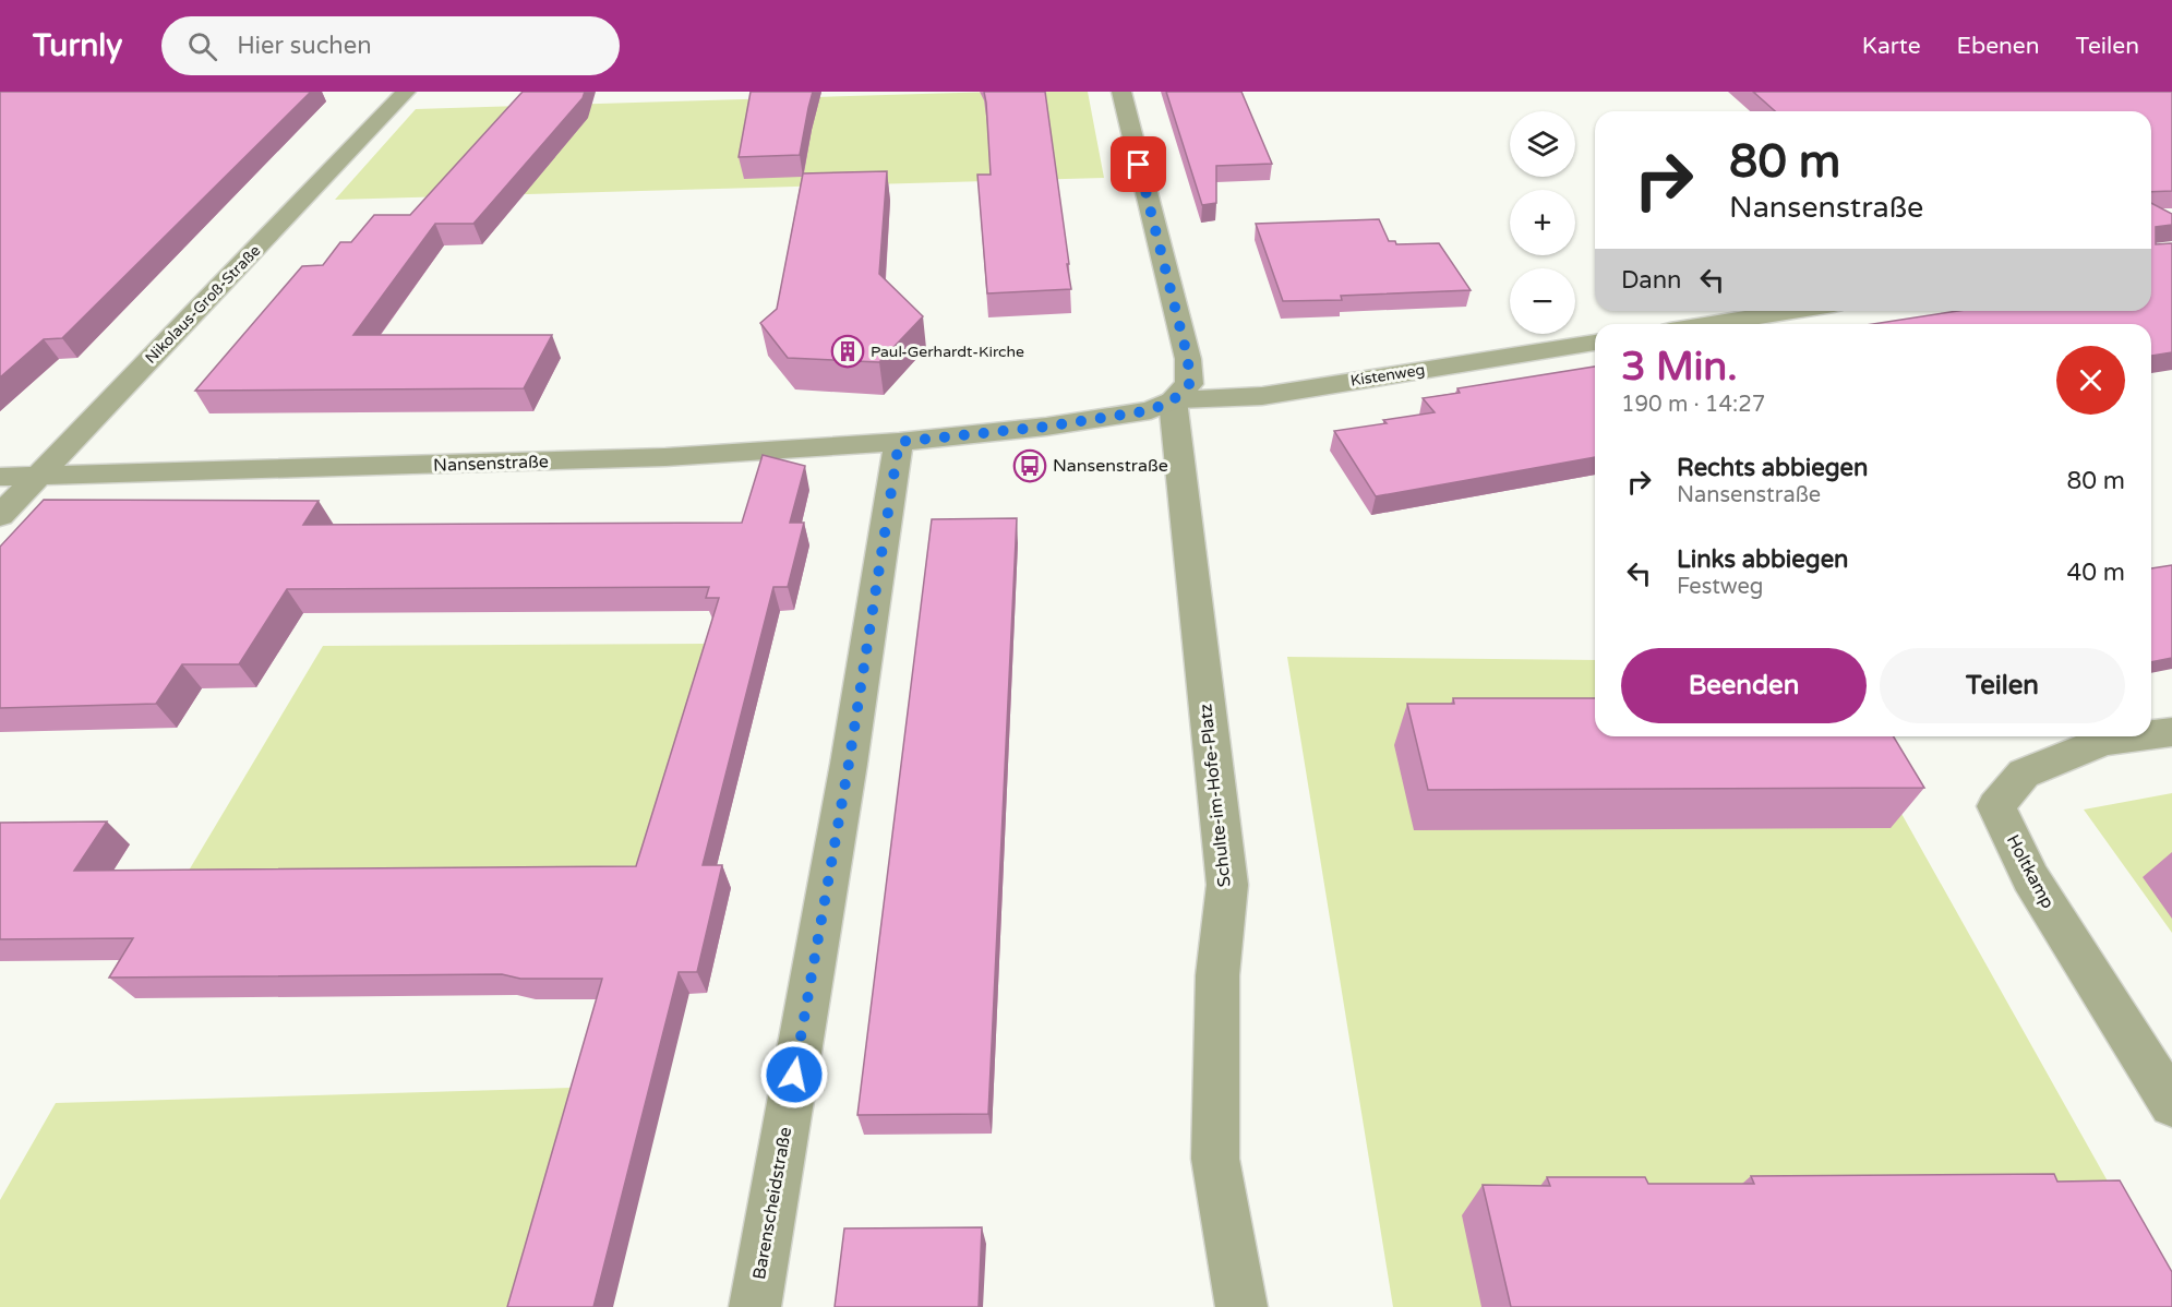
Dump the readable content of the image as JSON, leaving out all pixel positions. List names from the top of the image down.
{
  "streets": {
    "street": [
      "Nikolaus-Groß-Straße",
      "Kistenweg",
      "Nansenstraße",
      "Schulte-im-Hofe-Platz",
      "Holtkamp",
      "Barenscheidstraße"
    ]
  },
  "crossings": [
    ["Nikolaus-Groß-Straße", "Nansenstraße"],
    ["Kistenweg", "Nansenstraße"],
    ["Kistenweg", "Schulte-im-Hofe-Platz"],
    ["Nansenstraße", "Schulte-im-Hofe-Platz"],
    ["Nansenstraße", "Barenscheidstraße"]
  ],
  "places": {
    "building": ["Paul-Gerhardt-Kirche"],
    "bus stop": ["Nansenstraße"]
  },
  "page": {
    "header": "Turnly",
    "search": "Hier suchen",
    "nav": ["Karte", "Ebenen", "Teilen"],
    "map_buttons": ["+", "−"],
    "turn": ["80 m", "Nansenstraße"],
    "then": "Dann",
    "heading": ["3 Min.", "190 m · 14:27"],
    "list": [
      {
        "name": "Rechts abbiegen",
        "note": "Nansenstraße",
        "value": "80 m"
      },
      {
        "name": "Links abbiegen",
        "note": "Festweg",
        "value": "40 m"
      }
    ],
    "buttons": ["Beenden", "Teilen"]
  }
}
